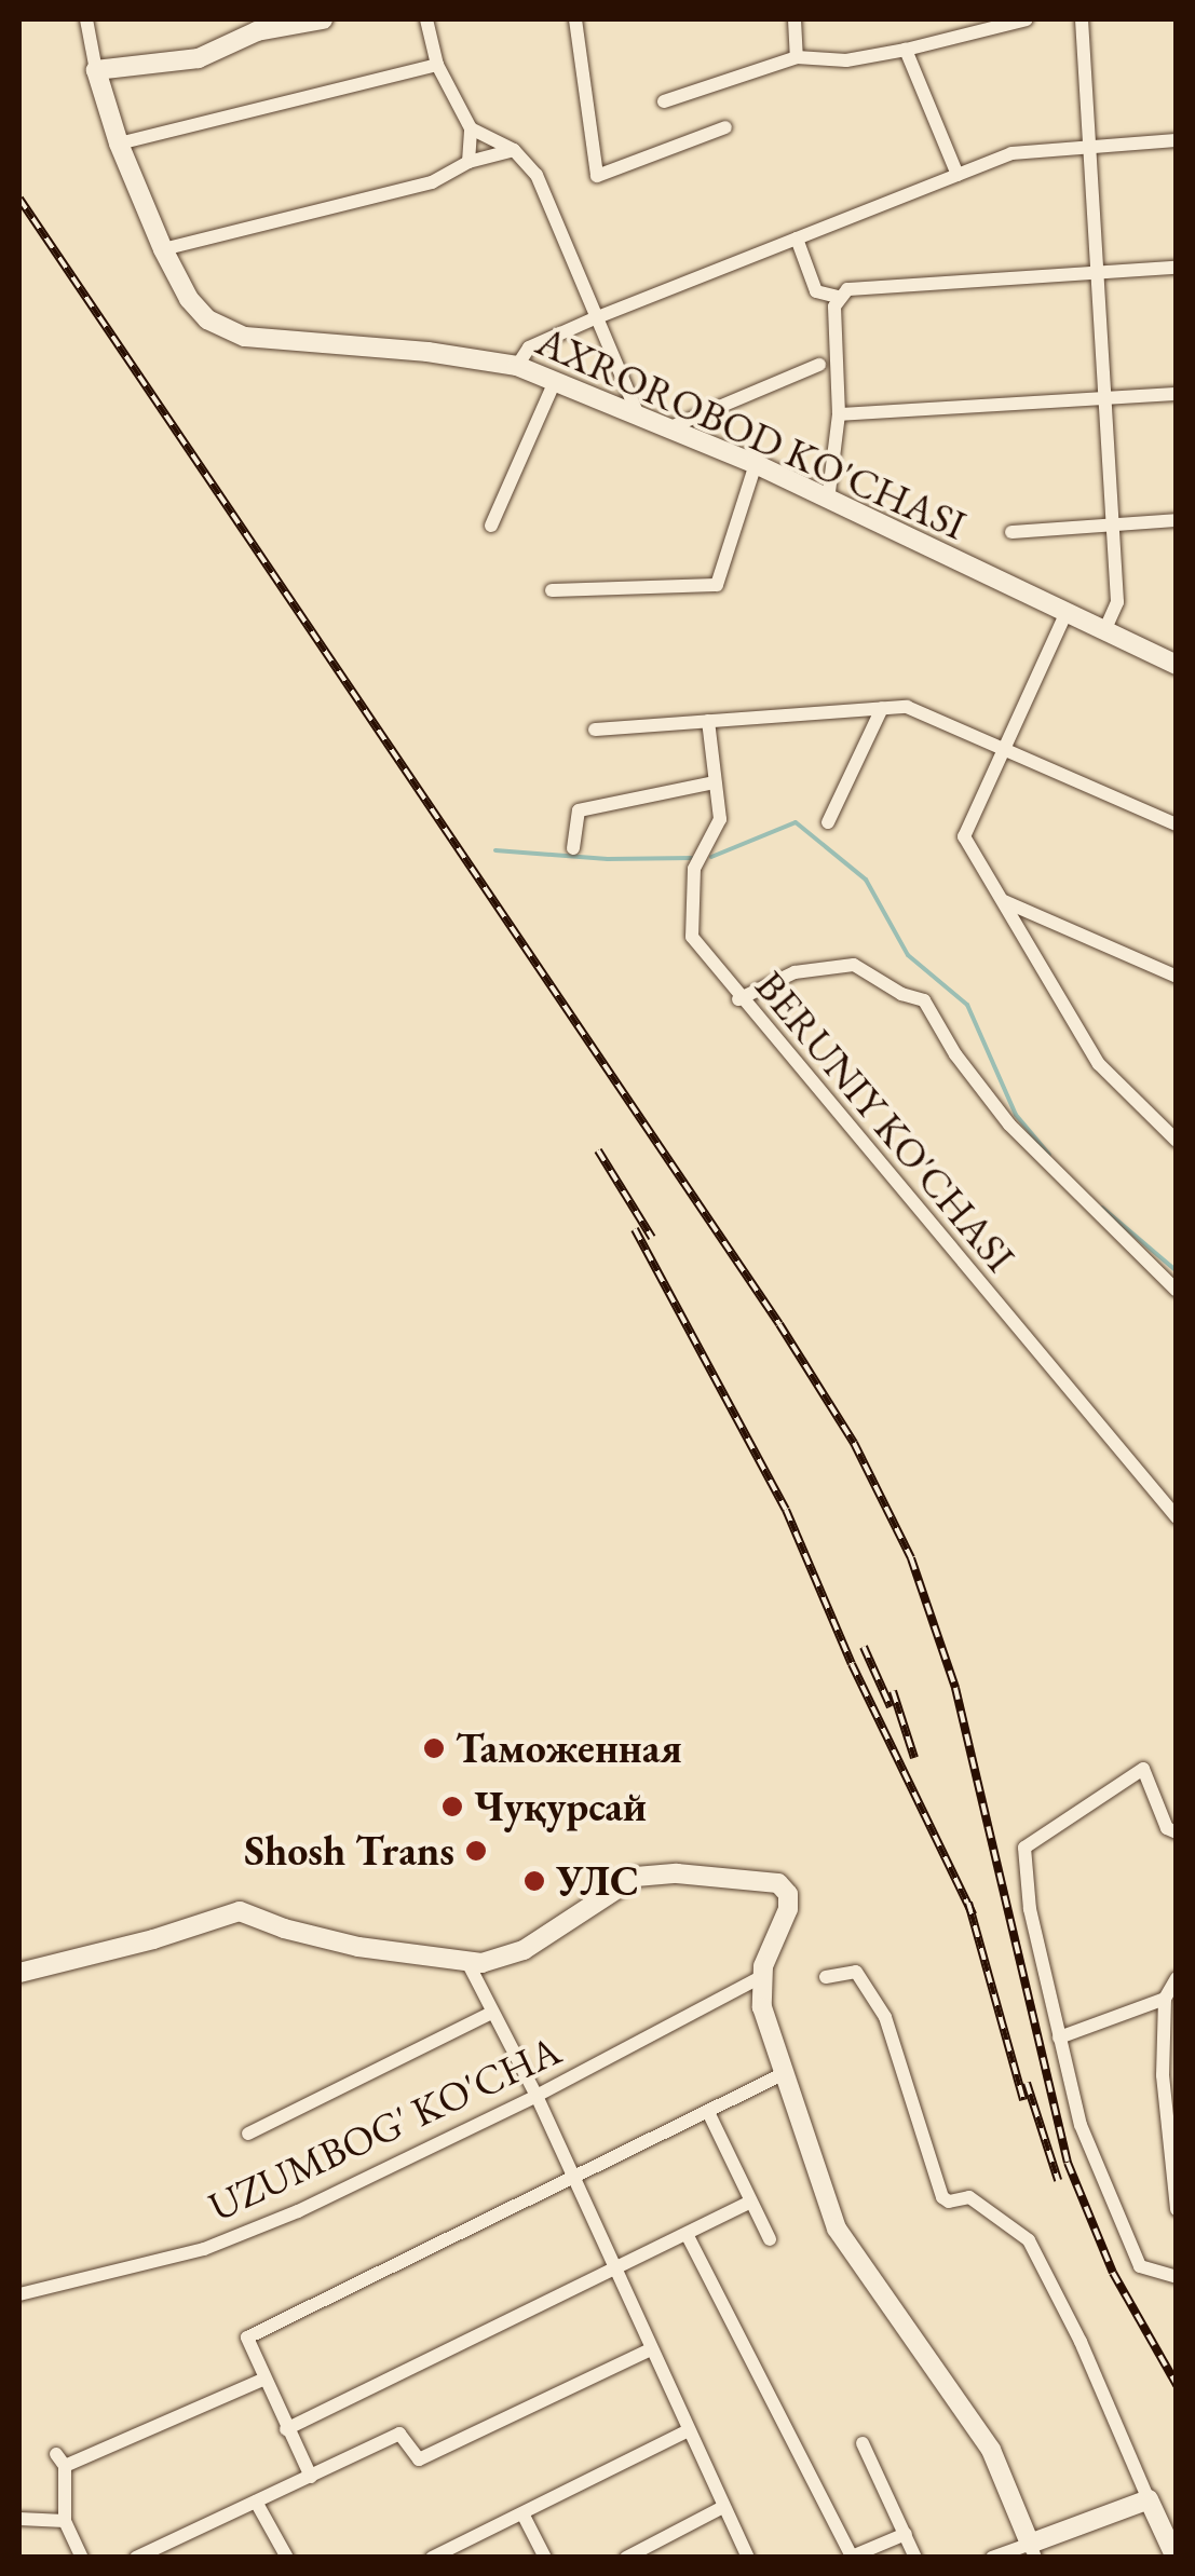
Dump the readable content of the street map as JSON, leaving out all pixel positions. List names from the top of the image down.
{
  "streets": {
    "street": ["AXROROBOD KO'CHASI", "BERUNIY KO'CHASI", "UZUMBOG' KO'CHA"]
  },
  "places": [
    "Таможенная",
    "Чуқурсай",
    "Shosh Trans",
    "УЛС"
  ]
}
